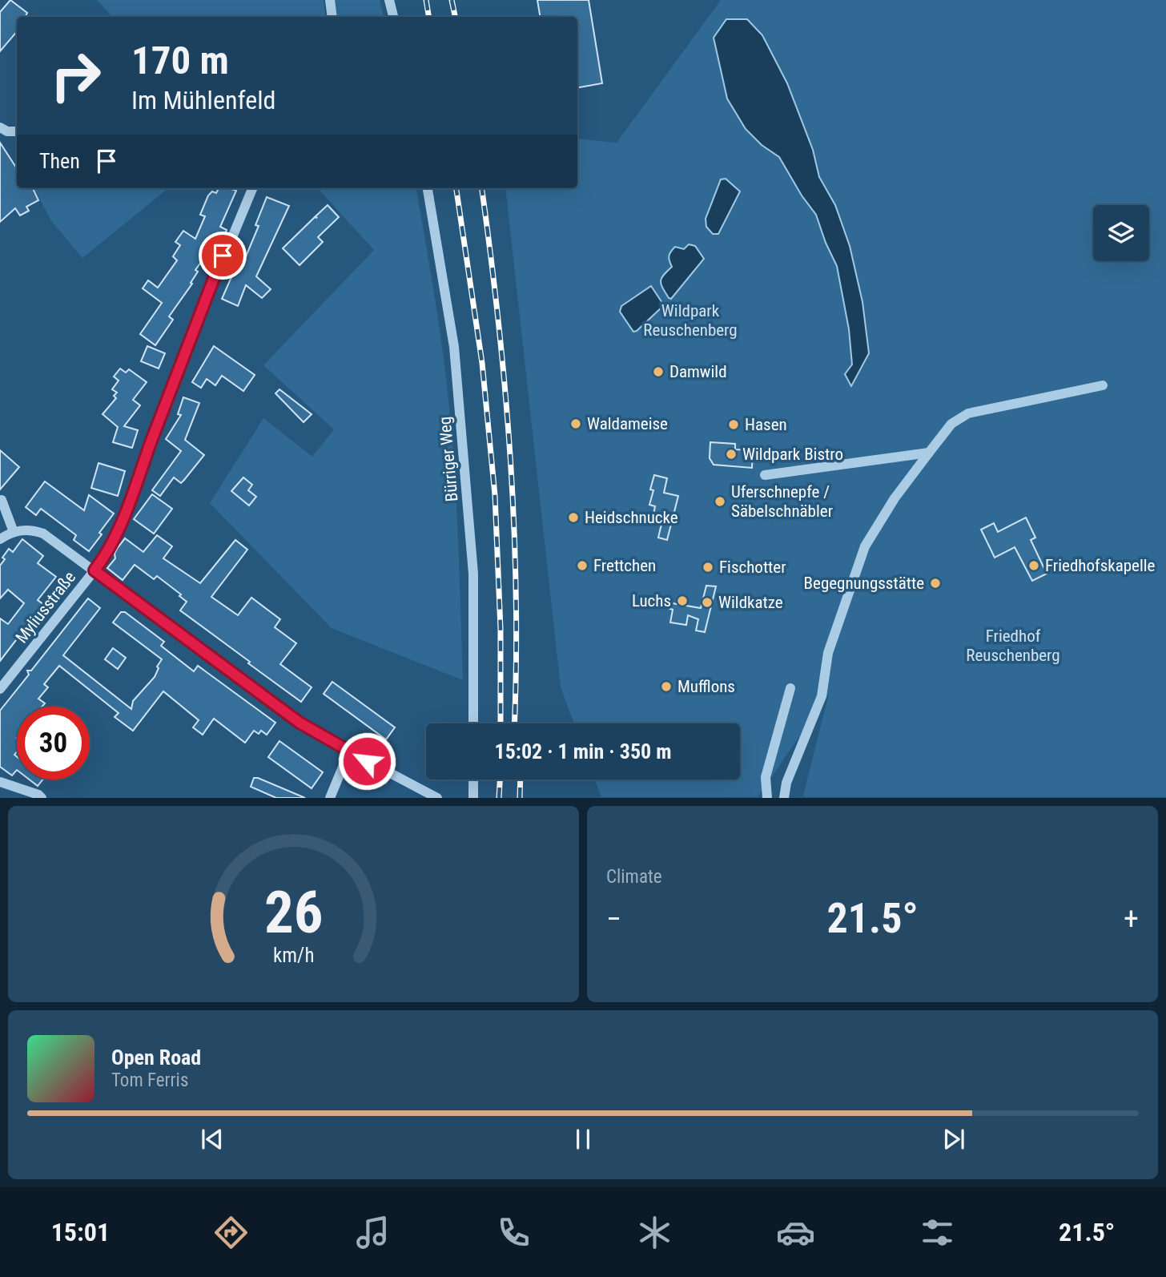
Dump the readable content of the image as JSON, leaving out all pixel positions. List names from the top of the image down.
{
  "streets": {
    "street": ["Bürriger Weg", "Myliusstraße"]
  },
  "parks": ["Wildpark Reuschenberg", "Friedhof Reuschenberg"],
  "places": [
    "Damwild",
    "Waldameise",
    "Hasen",
    "Wildpark Bistro",
    "Uferschnepfe / Säbelschnäbler",
    "Heidschnucke",
    "Frettchen",
    "Friedhofskapelle",
    "Fischotter",
    "Begegnungsstätte",
    "Luchs",
    "Wildkatze",
    "Mufflons"
  ],
  "page": {
    "turn": ["170 m", "Im Mühlenfeld"],
    "then": "Then",
    "limit": "30",
    "trip": "15:02 · 1 min · 350 m",
    "tile": "Climate",
    "heat": ["−", "21.5°", "+"],
    "song": ["Open Road", "Tom Ferris"],
    "tabs": ["15:01", "21.5°"],
    "gauge": ["26", "km/h"]
  }
}
